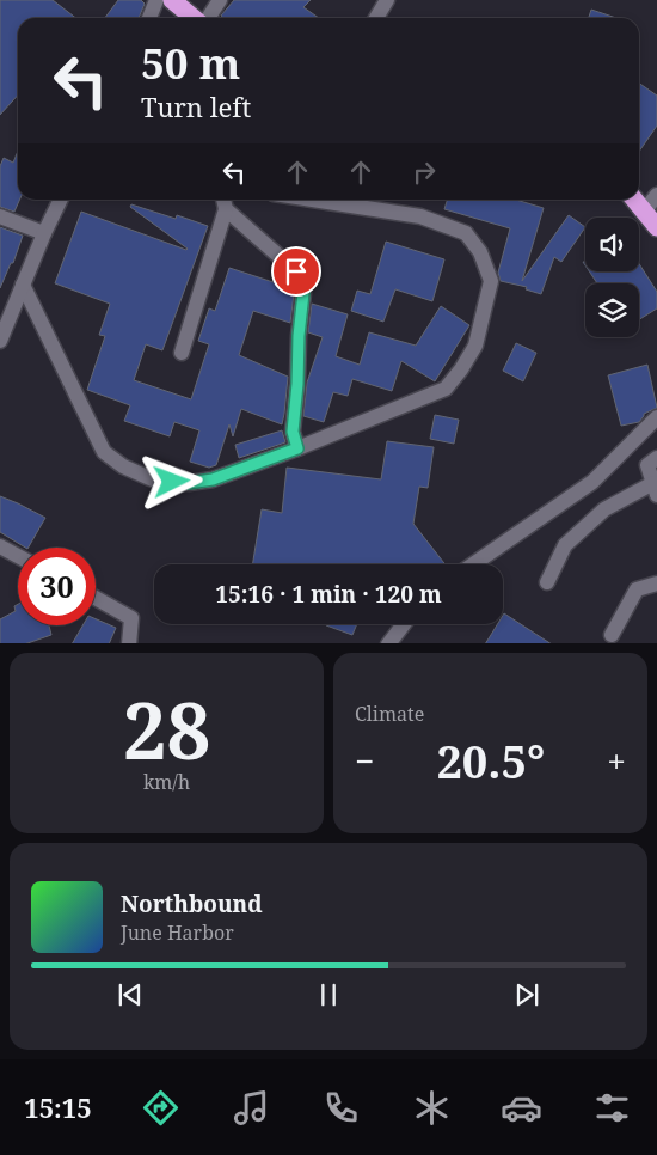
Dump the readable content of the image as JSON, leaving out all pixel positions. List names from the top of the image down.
{
  "page": {
    "turn": ["50 m", "Turn left"],
    "limit": "30",
    "trip": "15:16 · 1 min · 120 m",
    "tile": [
      ["28", "km/h"],
      "Climate"
    ],
    "heat": ["−", "20.5°", "+"],
    "song": ["Northbound", "June Harbor"],
    "tabs": "15:15"
  }
}
